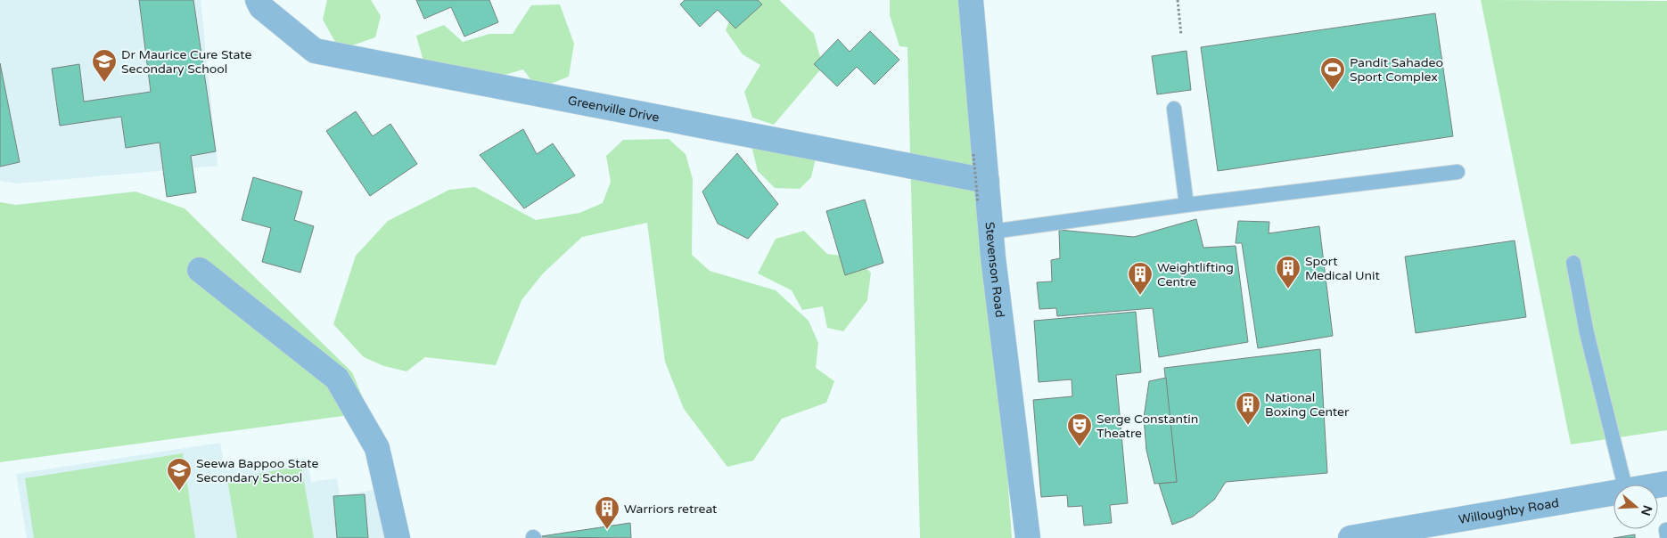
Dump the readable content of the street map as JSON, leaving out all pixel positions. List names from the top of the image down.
{
  "streets": {
    "street": ["Greenville Drive", "Stevenson Road", "Willoughby Road"]
  },
  "crossings": [
    ["Greenville Drive", "Stevenson Road"]
  ],
  "places": {
    "school or university": ["Dr Maurice Cure State Secondary School", "Seewa Bappoo State Secondary School"],
    "sports": ["Pandit Sahadeo Sport Complex"],
    "building": [
      "Sport Medical Unit",
      "Weightlifting Centre",
      "National Boxing Center",
      "Warriors retreat"
    ],
    "theatre": ["Serge Constantin Theatre"]
  },
  "north": "right"
}
